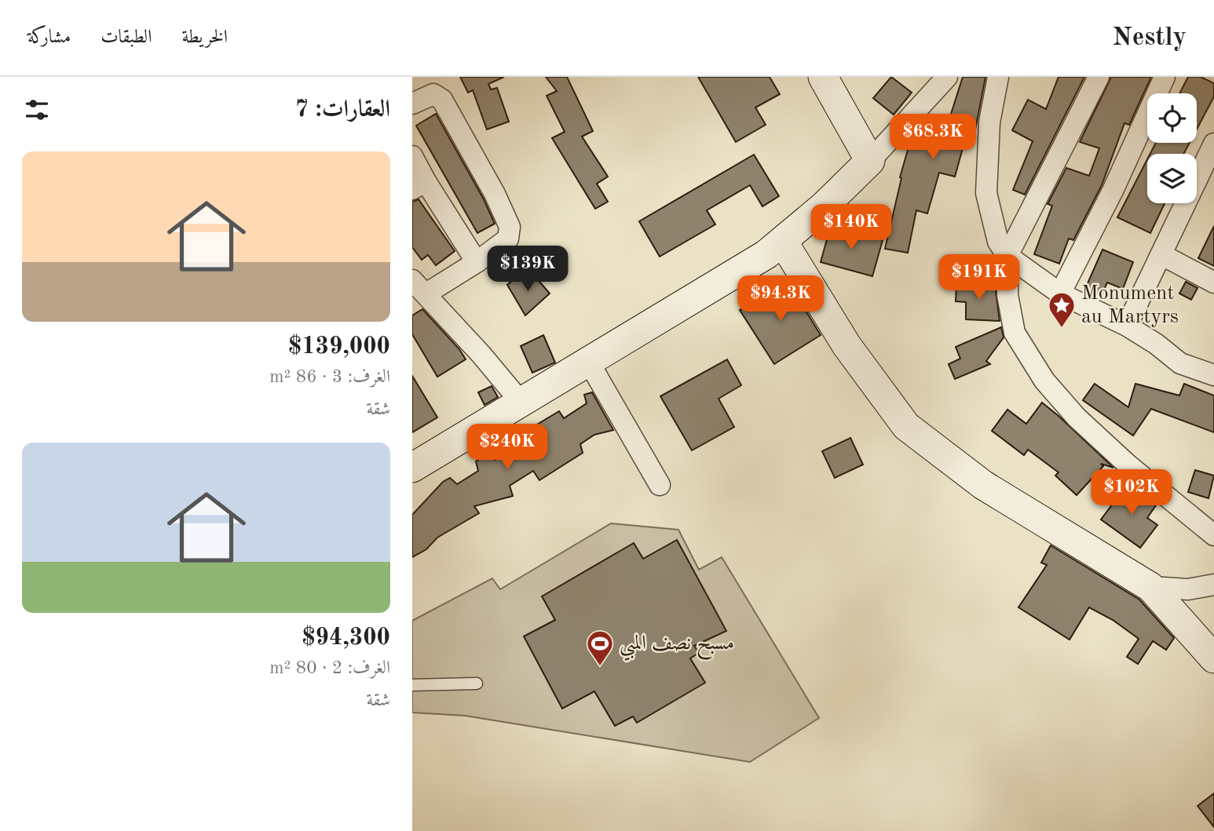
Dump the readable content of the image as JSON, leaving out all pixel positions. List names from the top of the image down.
{
  "places": {
    "place": ["Monument au Martyrs"],
    "sports": ["مسبح نصف المبي"]
  },
  "page": {
    "header": "Nestly",
    "nav": ["الخريطة", "الطبقات", "مشاركة"],
    "heading": "العقارات: 7",
    "price": [
      "$68.3K",
      "$140K",
      "$139K",
      "$191K",
      "$94.3K",
      "$240K",
      "$102K"
    ],
    "list": [
      {
        "name": "$139,000",
        "note": "الغرف: 3 · 86 m² · شقة"
      },
      {
        "name": "$94,300",
        "note": "الغرف: 2 · 80 m² · شقة"
      }
    ]
  }
}
